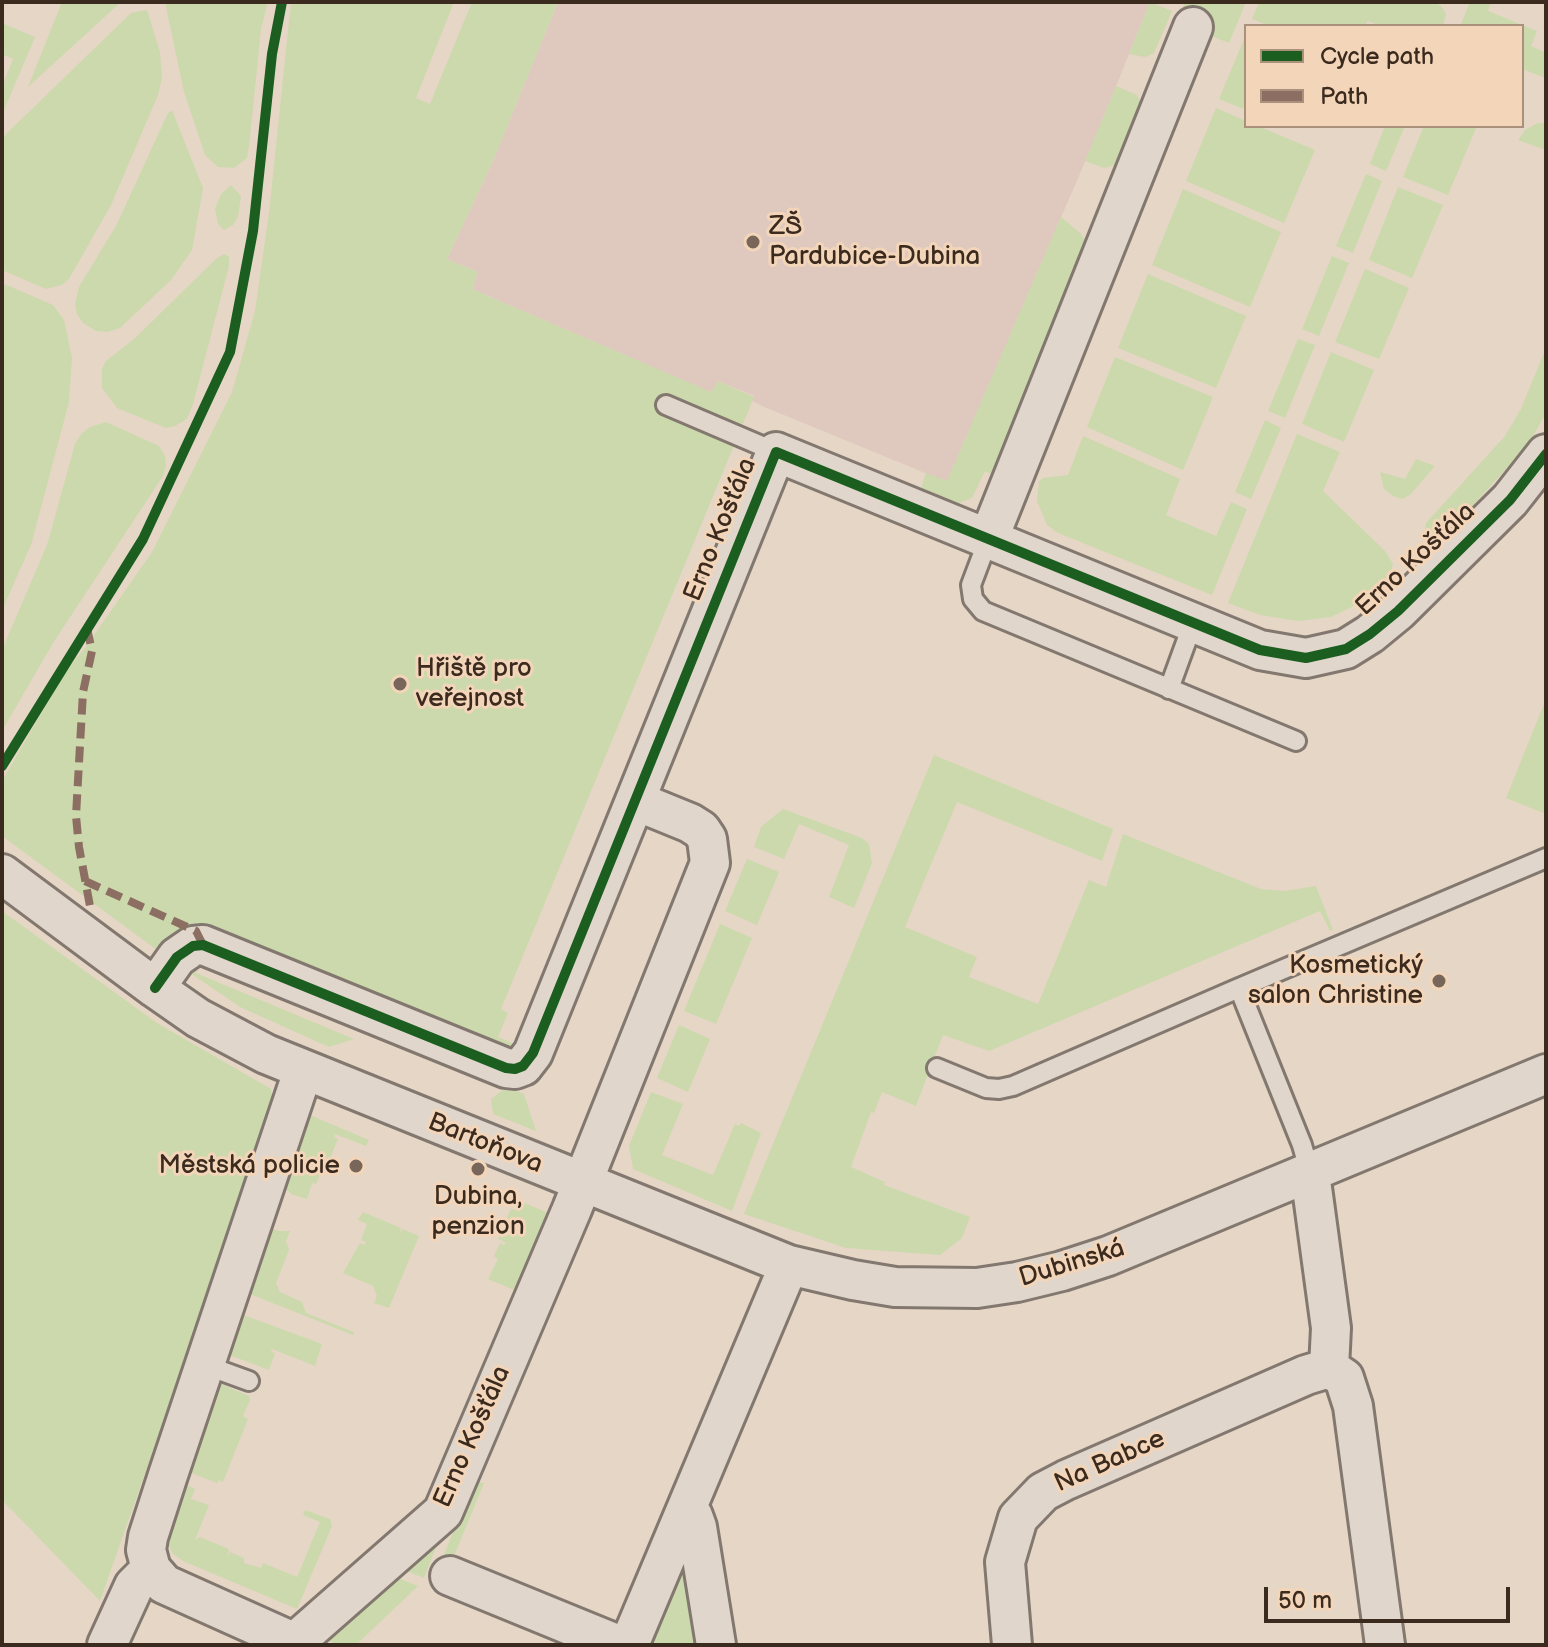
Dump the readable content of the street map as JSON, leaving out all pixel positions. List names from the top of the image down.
{
  "streets": {
    "street": [
      "Erno Košťála",
      "Bartoňova",
      "Dubinská",
      "Na Babce"
    ]
  },
  "crossings": [
    ["Erno Košťála", "Bartoňova"],
    ["Erno Košťála", "Dubinská"],
    ["Bartoňova", "Dubinská"]
  ],
  "places": [
    "ZŠ Pardubice-Dubina",
    "Hřiště pro veřejnost",
    "Kosmetický salon Christine",
    "Městská policie",
    "Dubina, penzion"
  ],
  "legend": ["Cycle path", "Path"],
  "scale_bar": "50 m"
}
